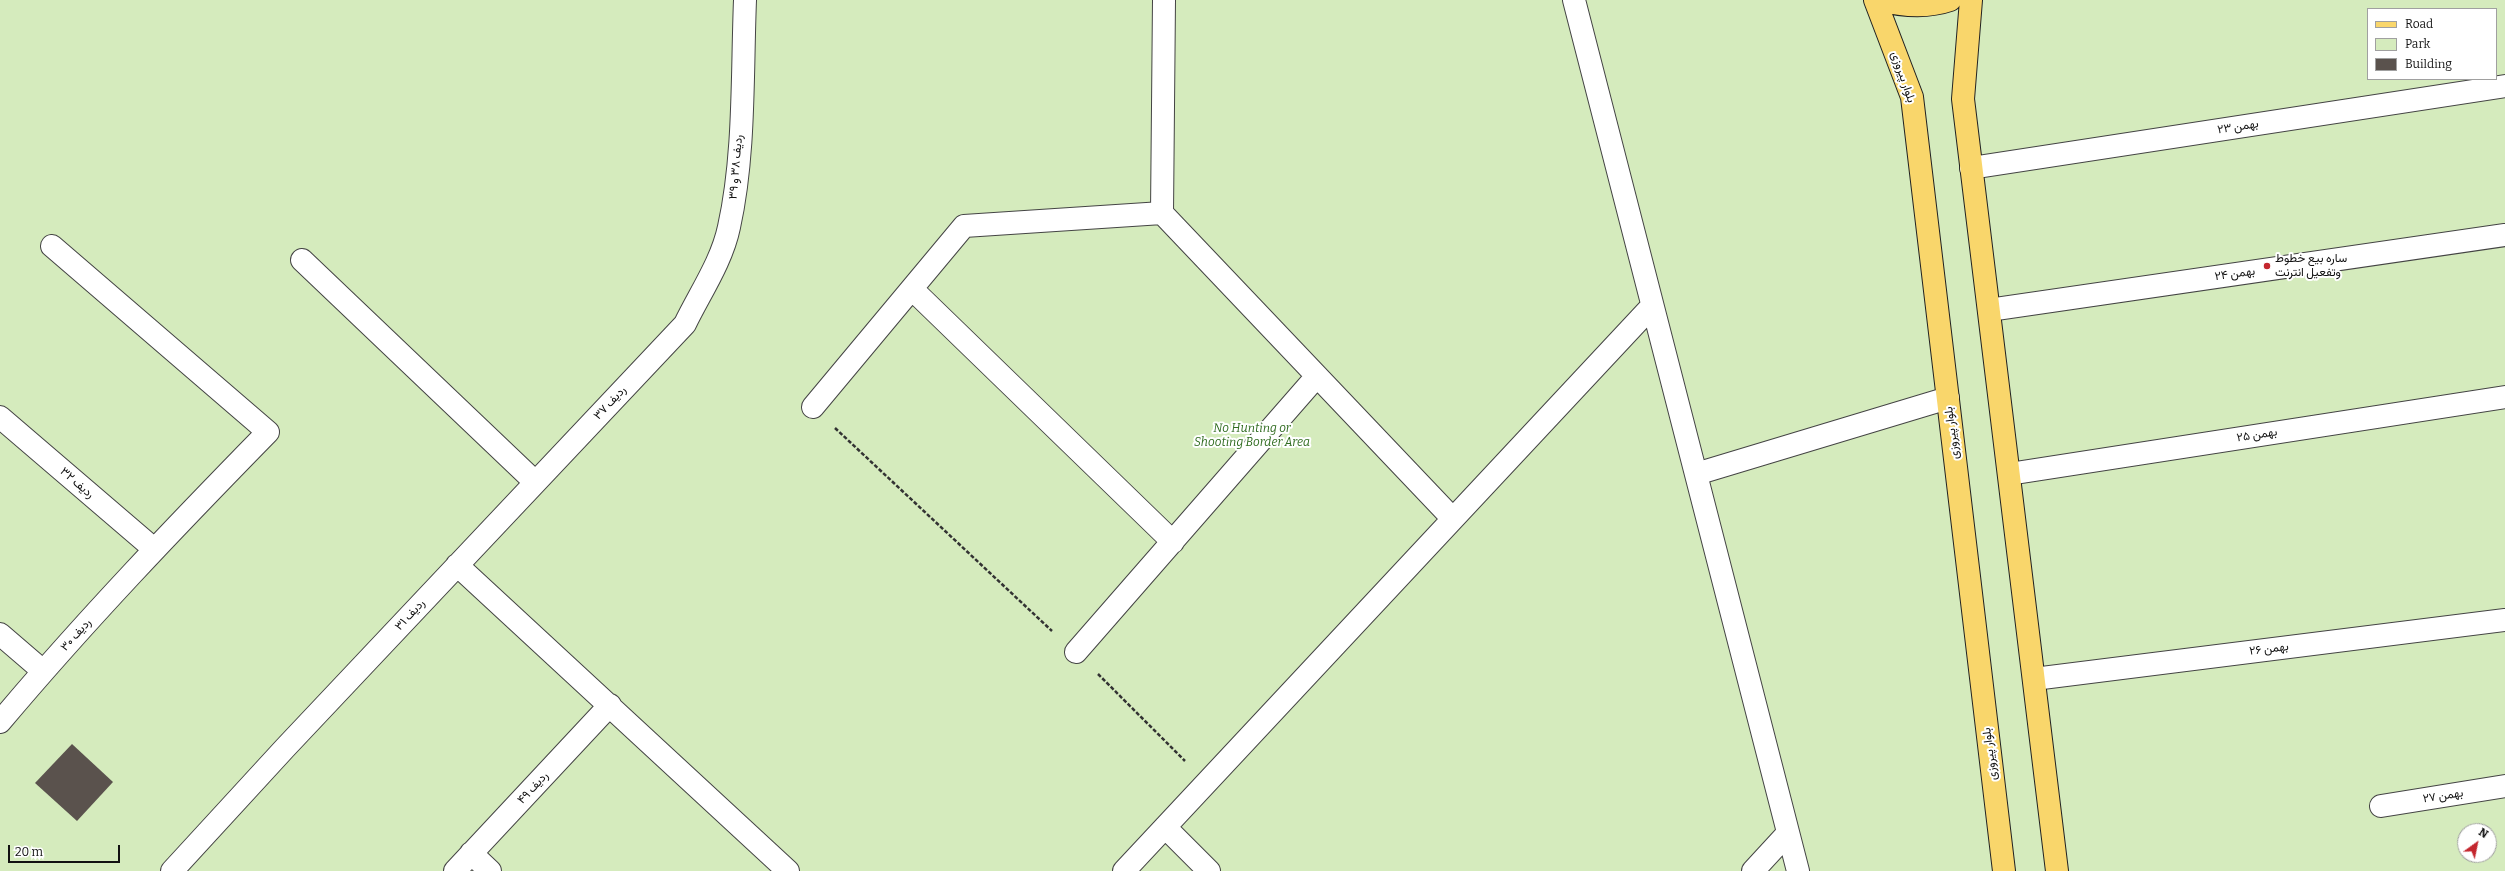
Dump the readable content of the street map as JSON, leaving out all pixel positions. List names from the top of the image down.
{
  "streets": {
    "main road": ["بلوار پیروزی"],
    "street": [
      "بهمن ۲۳",
      "ردیف ۳۸ و ۳۹",
      "بهمن ۲۴",
      "ردیف ۳۷",
      "بهمن ۲۵",
      "ردیف ۳۲",
      "ردیف ۳۱",
      "ردیف ۳۰",
      "بهمن ۲۶",
      "ردیف ۴۹",
      "بهمن ۲۷"
    ]
  },
  "crossings": [
    ["ردیف ۳۸ و ۳۹", "ردیف ۳۷"],
    ["ردیف ۳۷", "ردیف ۳۱"],
    ["ردیف ۳۲", "ردیف ۳۰"]
  ],
  "parks": ["No Hunting or Shooting Border Area"],
  "places": ["ساره بيع خطوط وتفعيل انترنت"],
  "legend": ["Road", "Park", "Building"],
  "scale_bar": "20 m",
  "north": "top right"
}
